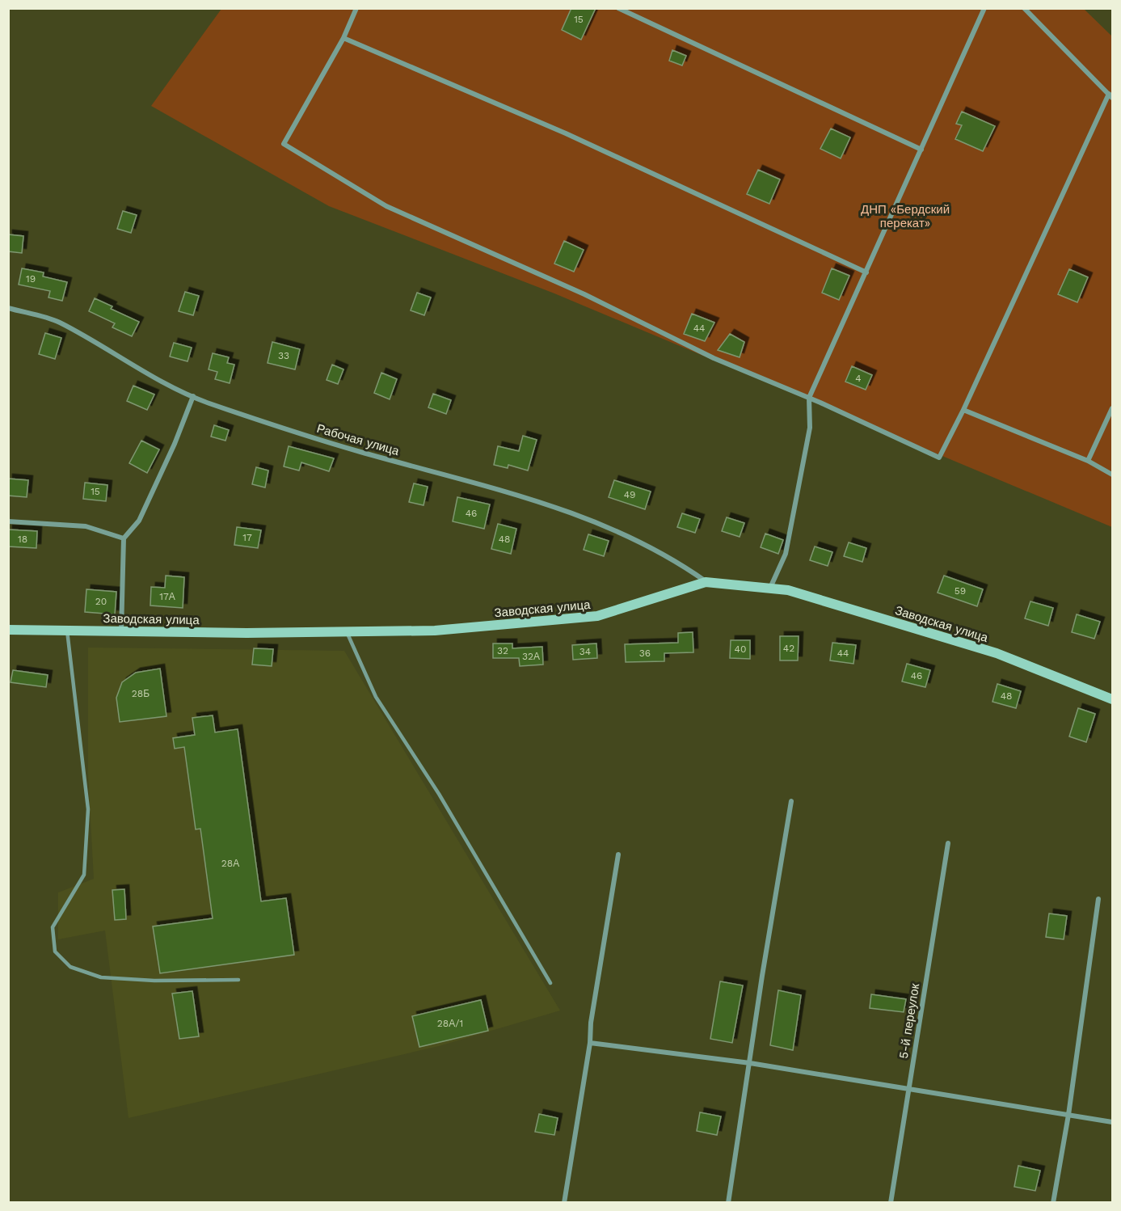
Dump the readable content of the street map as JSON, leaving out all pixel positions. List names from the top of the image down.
{
  "streets": {
    "street": ["Рабочая улица", "Заводская улица", "5-й переулок"]
  },
  "crossings": [
    ["Рабочая улица", "Заводская улица"]
  ],
  "parks": ["ДНП «Бердский перекат»"],
  "house_numbers": [
    "15",
    "19",
    "44",
    "33",
    "4",
    "15",
    "49",
    "46",
    "17",
    "18",
    "48",
    "59",
    "17А",
    "20",
    "42",
    "40",
    "32",
    "34",
    "36",
    "44",
    "32А",
    "46",
    "28Б",
    "48",
    "28А",
    "28А/1"
  ]
}
